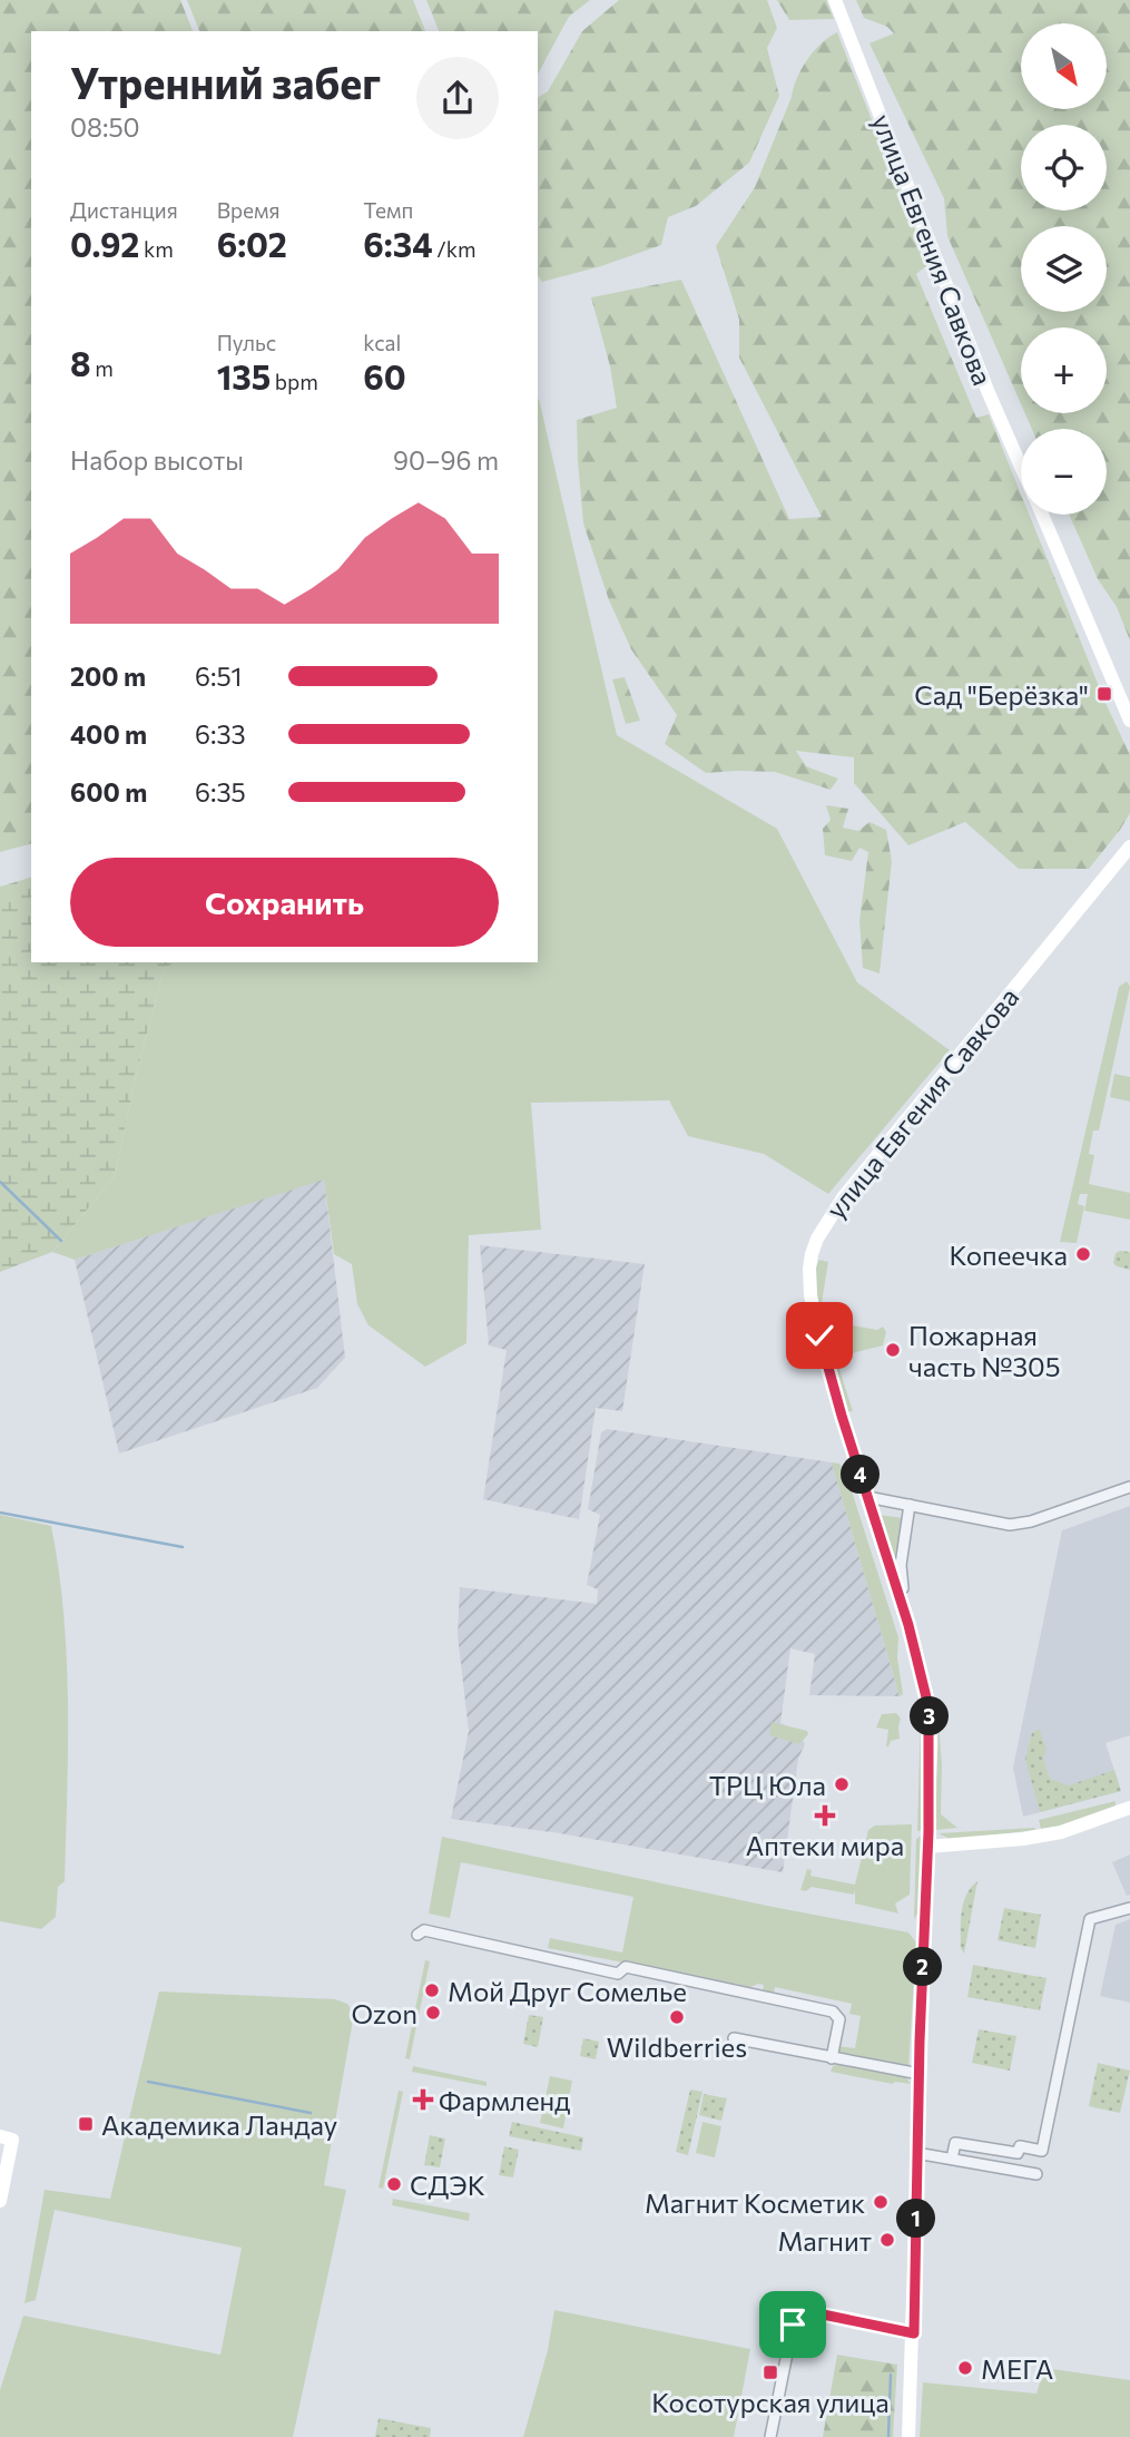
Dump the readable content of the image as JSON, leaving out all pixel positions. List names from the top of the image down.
{
  "streets": {
    "main road": ["улица Евгения Савкова"]
  },
  "places": {
    "transit": ["Сад \"Берёзка\"", "Академика Ландау", "Косотурская улица"],
    "other": [
      "Копеечка",
      "Пожарная часть №305",
      "ТРЦ Юла",
      "Мой Друг Сомелье",
      "Ozon",
      "Wildberries",
      "СДЭК",
      "Магнит Косметик",
      "Магнит",
      "МЕГА"
    ],
    "health": ["Аптеки мира", "Фармленд"]
  },
  "north": "bottom right",
  "page": {
    "map_buttons": ["+", "−"],
    "heading": ["Утренний забег", "08:50"],
    "stats": [
      ["Дистанция", "0.92 km"],
      ["Время", "6:02"],
      ["Темп", "6:34 /km"],
      ["8 m"],
      ["Пульс", "135 bpm"],
      ["kcal", "60"]
    ],
    "chart": ["Набор высоты", "90–96 m"],
    "list": [
      {
        "name": "200 m",
        "note": "6:51"
      },
      {
        "name": "400 m",
        "note": "6:33"
      },
      {
        "name": "600 m",
        "note": "6:35"
      }
    ],
    "buttons": "Сохранить",
    "pins": [
      "4",
      "3",
      "2",
      "1"
    ]
  }
}
